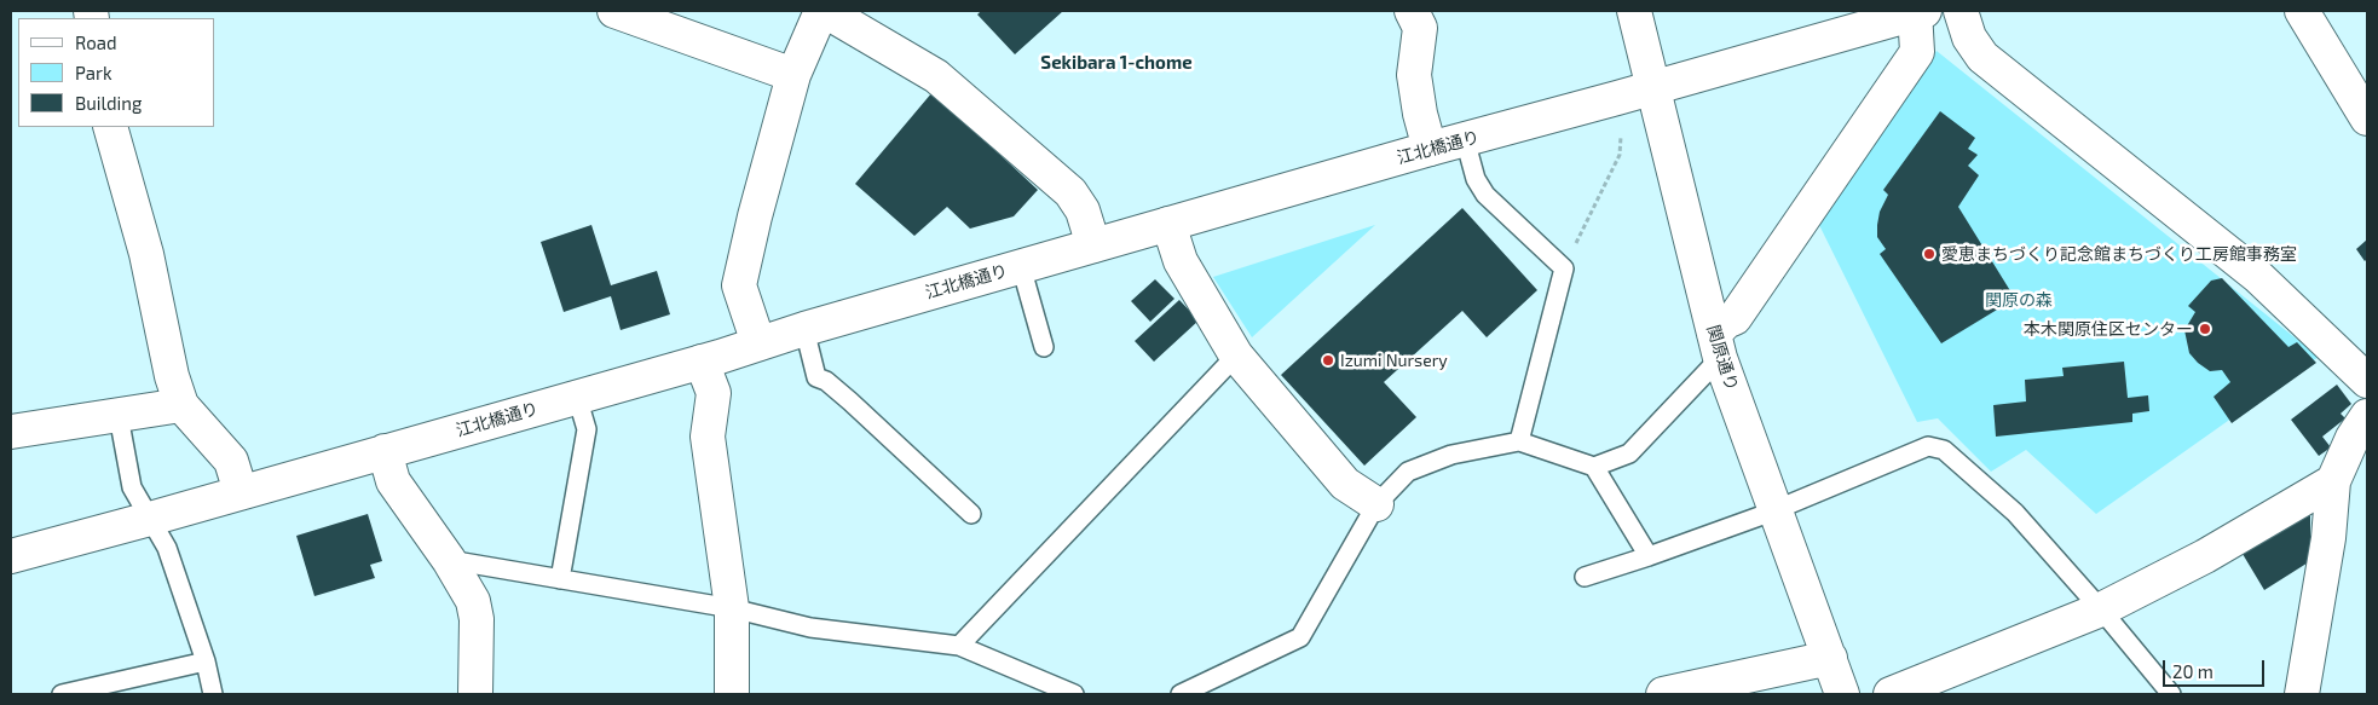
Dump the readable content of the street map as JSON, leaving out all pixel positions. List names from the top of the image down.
{
  "streets": {
    "street": ["江北橋通り", "関原通り"]
  },
  "crossings": [
    ["江北橋通り", "関原通り"]
  ],
  "districts": ["Sekibara 1-chome"],
  "parks": ["関原の森"],
  "places": ["愛恵まちづくり記念館まちづくり工房館事務室", "本木関原住区センター", "Izumi Nursery"],
  "legend": ["Road", "Park", "Building"],
  "scale_bar": "20 m"
}
